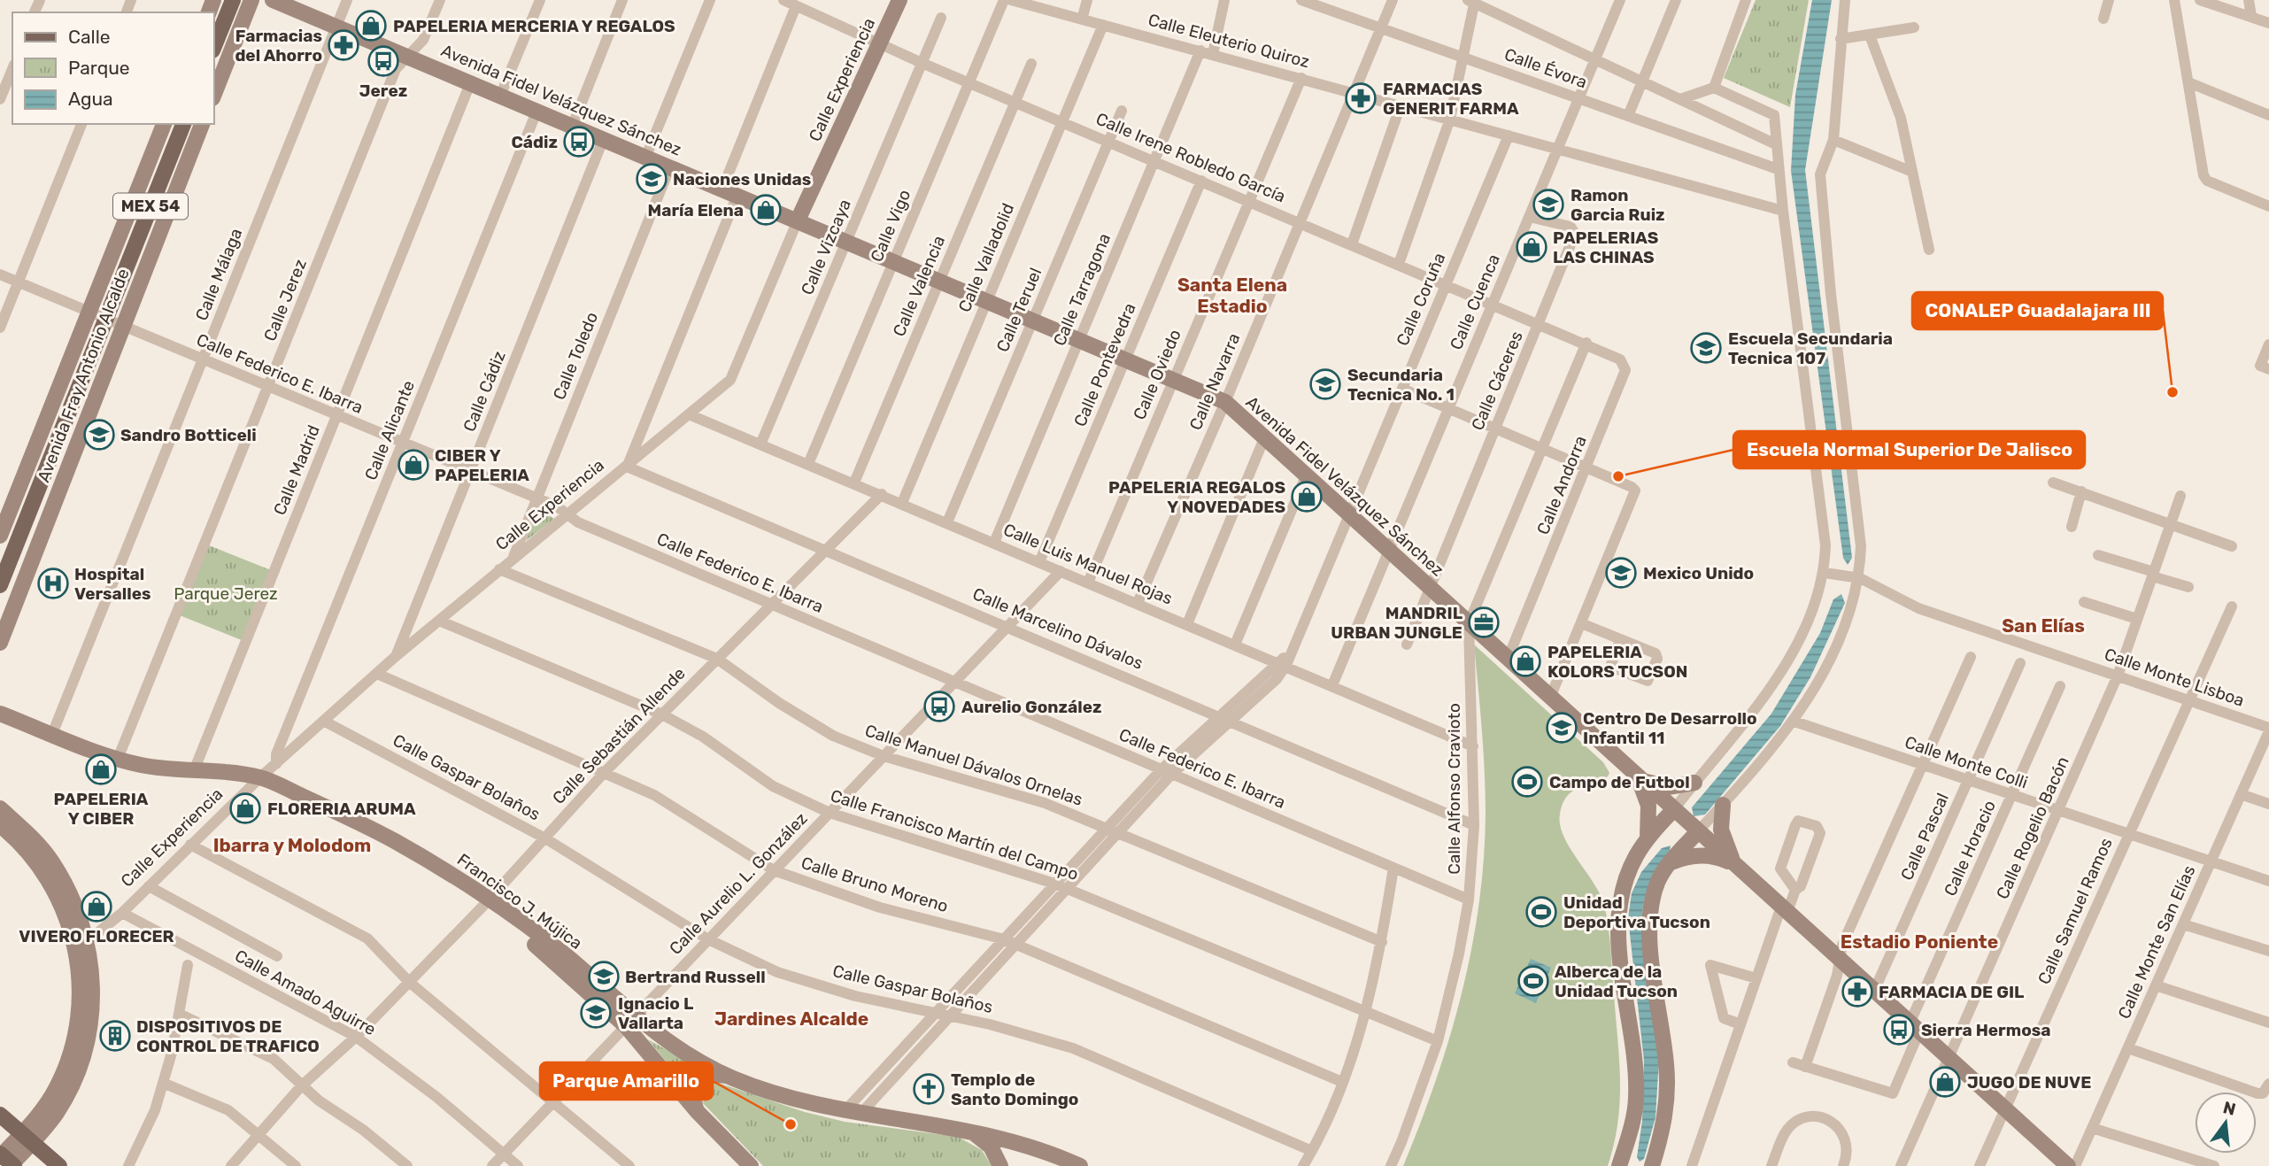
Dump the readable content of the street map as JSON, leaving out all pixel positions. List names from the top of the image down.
{
  "streets": {
    "main road": ["MEX 54", "Avenida Fray Antonio Alcalde"],
    "street": [
      "Calle Eleuterio Quiroz",
      "Calle Évora",
      "Calle Experiencia",
      "Avenida Fidel Velázquez Sánchez",
      "Calle Irene Robledo García",
      "Calle Vigo",
      "Calle Vizcaya",
      "Calle Valladolid",
      "Calle Málaga",
      "Calle Valencia",
      "Calle Tarragona",
      "Calle Coruña",
      "Calle Jerez",
      "Calle Cuenca",
      "Calle Teruel",
      "Calle Toledo",
      "Calle Pontevedra",
      "Calle Federico E. Ibarra",
      "Calle Oviedo",
      "Calle Cáceres",
      "Calle Navarra",
      "Calle Cádiz",
      "Calle Alicante",
      "Calle Madrid",
      "Calle Andorra",
      "Calle Luis Manuel Rojas",
      "Calle Marcelino Dávalos",
      "Calle Monte Lisboa",
      "Calle Sebastián Allende",
      "Calle Monte Colli",
      "Calle Manuel Dávalos Ornelas",
      "Calle Gaspar Bolaños",
      "Calle Alfonso Cravioto",
      "Calle Rogelio Bacón",
      "Calle Francisco Martín del Campo",
      "Calle Pascal",
      "Calle Horacio",
      "Calle Aurelio L. González",
      "Calle Bruno Moreno",
      "Francisco J. Mújica",
      "Calle Samuel Ramos",
      "Calle Monte San Elías",
      "Calle Amado Aguirre"
    ]
  },
  "crossings": [
    ["Calle Eleuterio Quiroz", "Calle Valladolid"],
    ["Calle Eleuterio Quiroz", "Calle Tarragona"],
    ["Calle Eleuterio Quiroz", "Calle Coruña"],
    ["Calle Eleuterio Quiroz", "Calle Cuenca"],
    ["Calle Eleuterio Quiroz", "Calle Oviedo"],
    ["Calle Eleuterio Quiroz", "Calle Navarra"],
    ["Calle Évora", "Calle Cuenca"],
    ["Calle Évora", "Calle Navarra"],
    ["Calle Experiencia", "Avenida Fidel Velázquez Sánchez"],
    ["Calle Experiencia", "Calle Irene Robledo García"],
    ["Calle Experiencia", "Calle Toledo"],
    ["Calle Experiencia", "Calle Federico E. Ibarra"],
    ["Calle Experiencia", "Calle Cádiz"],
    ["Calle Experiencia", "Calle Alicante"],
    ["Calle Experiencia", "Calle Luis Manuel Rojas"],
    ["Calle Experiencia", "Calle Marcelino Dávalos"],
    ["Calle Experiencia", "Calle Manuel Dávalos Ornelas"],
    ["Calle Experiencia", "Calle Gaspar Bolaños"],
    ["Calle Experiencia", "Calle Francisco Martín del Campo"],
    ["Calle Experiencia", "Calle Bruno Moreno"],
    ["Calle Experiencia", "Francisco J. Mújica"],
    ["Calle Experiencia", "Calle Amado Aguirre"],
    ["Avenida Fidel Velázquez Sánchez", "Calle Vigo"],
    ["Avenida Fidel Velázquez Sánchez", "Calle Vizcaya"],
    ["Avenida Fidel Velázquez Sánchez", "Calle Valladolid"],
    ["Avenida Fidel Velázquez Sánchez", "Calle Málaga"],
    ["Avenida Fidel Velázquez Sánchez", "Calle Valencia"],
    ["Avenida Fidel Velázquez Sánchez", "Calle Tarragona"],
    ["Avenida Fidel Velázquez Sánchez", "Calle Coruña"],
    ["Avenida Fidel Velázquez Sánchez", "Calle Jerez"],
    ["Avenida Fidel Velázquez Sánchez", "Calle Cuenca"],
    ["Avenida Fidel Velázquez Sánchez", "Calle Teruel"],
    ["Avenida Fidel Velázquez Sánchez", "Calle Toledo"],
    ["Avenida Fidel Velázquez Sánchez", "Calle Pontevedra"],
    ["Avenida Fidel Velázquez Sánchez", "Calle Oviedo"],
    ["Avenida Fidel Velázquez Sánchez", "Calle Cáceres"],
    ["Avenida Fidel Velázquez Sánchez", "Calle Navarra"],
    ["Avenida Fidel Velázquez Sánchez", "Calle Cádiz"],
    ["Avenida Fidel Velázquez Sánchez", "Calle Alicante"],
    ["Avenida Fidel Velázquez Sánchez", "Calle Madrid"],
    ["Avenida Fidel Velázquez Sánchez", "Calle Andorra"],
    ["Avenida Fidel Velázquez Sánchez", "Calle Alfonso Cravioto"],
    ["Avenida Fidel Velázquez Sánchez", "Calle Rogelio Bacón"],
    ["Avenida Fidel Velázquez Sánchez", "Calle Pascal"],
    ["Avenida Fidel Velázquez Sánchez", "Calle Horacio"],
    ["Avenida Fidel Velázquez Sánchez", "Calle Samuel Ramos"],
    ["Calle Irene Robledo García", "Calle Vigo"],
    ["Calle Irene Robledo García", "Calle Vizcaya"],
    ["Calle Irene Robledo García", "Calle Valladolid"],
    ["Calle Irene Robledo García", "Calle Valencia"],
    ["Calle Irene Robledo García", "Calle Tarragona"],
    ["Calle Irene Robledo García", "Calle Coruña"],
    ["Calle Irene Robledo García", "Calle Cuenca"],
    ["Calle Irene Robledo García", "Calle Teruel"],
    ["Calle Irene Robledo García", "Calle Pontevedra"],
    ["Calle Irene Robledo García", "Calle Oviedo"],
    ["Calle Irene Robledo García", "Calle Cáceres"],
    ["Calle Irene Robledo García", "Calle Navarra"],
    ["Calle Irene Robledo García", "Calle Andorra"],
    ["Calle Vigo", "Calle Luis Manuel Rojas"],
    ["Calle Vizcaya", "Calle Luis Manuel Rojas"],
    ["Calle Valladolid", "Calle Luis Manuel Rojas"],
    ["Calle Málaga", "Calle Federico E. Ibarra"],
    ["Calle Málaga", "Francisco J. Mújica"],
    ["Calle Valencia", "Calle Luis Manuel Rojas"],
    ["Calle Tarragona", "Calle Luis Manuel Rojas"],
    ["Calle Coruña", "Calle Federico E. Ibarra"],
    ["Calle Coruña", "Calle Luis Manuel Rojas"],
    ["Calle Coruña", "Calle Marcelino Dávalos"],
    ["Calle Jerez", "Calle Federico E. Ibarra"],
    ["Calle Jerez", "Francisco J. Mújica"],
    ["Calle Cuenca", "Calle Cáceres"],
    ["Calle Cuenca", "Calle Luis Manuel Rojas"],
    ["Calle Teruel", "Calle Luis Manuel Rojas"],
    ["Calle Toledo", "Calle Federico E. Ibarra"],
    ["Calle Pontevedra", "Calle Luis Manuel Rojas"],
    ["Calle Federico E. Ibarra", "Avenida Fray Antonio Alcalde"],
    ["Calle Federico E. Ibarra", "Calle Cádiz"],
    ["Calle Federico E. Ibarra", "Calle Alicante"],
    ["Calle Federico E. Ibarra", "Calle Madrid"],
    ["Calle Federico E. Ibarra", "Calle Sebastián Allende"],
    ["Calle Federico E. Ibarra", "Calle Alfonso Cravioto"],
    ["Calle Federico E. Ibarra", "Calle Aurelio L. González"],
    ["Calle Oviedo", "Calle Luis Manuel Rojas"],
    ["Calle Navarra", "Calle Luis Manuel Rojas"],
    ["Calle Madrid", "Francisco J. Mújica"],
    ["Calle Luis Manuel Rojas", "Calle Sebastián Allende"],
    ["Calle Luis Manuel Rojas", "Calle Alfonso Cravioto"],
    ["Calle Luis Manuel Rojas", "Calle Aurelio L. González"],
    ["Calle Marcelino Dávalos", "Calle Sebastián Allende"],
    ["Calle Marcelino Dávalos", "Calle Alfonso Cravioto"],
    ["Calle Marcelino Dávalos", "Calle Aurelio L. González"],
    ["Calle Monte Lisboa", "Calle Rogelio Bacón"],
    ["Calle Monte Lisboa", "Calle Samuel Ramos"],
    ["Calle Monte Lisboa", "Calle Monte San Elías"],
    ["Calle Sebastián Allende", "Calle Manuel Dávalos Ornelas"],
    ["Calle Sebastián Allende", "Calle Gaspar Bolaños"],
    ["Calle Sebastián Allende", "Calle Francisco Martín del Campo"],
    ["Calle Sebastián Allende", "Calle Bruno Moreno"],
    ["Calle Sebastián Allende", "Francisco J. Mújica"],
    ["Calle Sebastián Allende", "Calle Amado Aguirre"],
    ["Calle Monte Colli", "Calle Rogelio Bacón"],
    ["Calle Monte Colli", "Calle Pascal"],
    ["Calle Monte Colli", "Calle Horacio"],
    ["Calle Monte Colli", "Calle Samuel Ramos"],
    ["Calle Monte Colli", "Calle Monte San Elías"],
    ["Calle Manuel Dávalos Ornelas", "Calle Aurelio L. González"],
    ["Calle Gaspar Bolaños", "Calle Aurelio L. González"],
    ["Calle Alfonso Cravioto", "Calle Francisco Martín del Campo"],
    ["Calle Francisco Martín del Campo", "Calle Aurelio L. González"],
    ["Calle Aurelio L. González", "Calle Bruno Moreno"],
    ["Calle Aurelio L. González", "Francisco J. Mújica"],
    ["Calle Aurelio L. González", "Calle Amado Aguirre"]
  ],
  "districts": [
    "Santa Elena Estadio",
    "San Elías",
    "Ibarra y Molodom",
    "Estadio Poniente",
    "Jardines Alcalde"
  ],
  "parks": ["Parque Jerez"],
  "places": {
    "shop": [
      "PAPELERIA MERCERIA Y REGALOS",
      "María Elena",
      "PAPELERIAS LAS CHINAS",
      "CIBER Y PAPELERIA",
      "PAPELERIA REGALOS Y NOVEDADES",
      "PAPELERIA KOLORS TUCSON",
      "PAPELERIA Y CIBER",
      "FLORERIA ARUMA",
      "VIVERO FLORECER",
      "JUGO DE NUVE"
    ],
    "pharmacy": ["Farmacias del Ahorro", "FARMACIAS GENERIT FARMA", "FARMACIA DE GIL"],
    "bus stop": [
      "Jerez",
      "Cádiz",
      "Aurelio González",
      "Sierra Hermosa"
    ],
    "school or university": [
      "Naciones Unidas",
      "Ramon Garcia Ruiz",
      "Escuela Secundaria Tecnica 107",
      "Secundaria Tecnica No. 1",
      "Sandro Botticeli",
      "Mexico Unido",
      "Centro De Desarrollo Infantil 11",
      "Bertrand Russell",
      "Ignacio L Vallarta"
    ],
    "other": ["CONALEP Guadalajara III", "Escuela Normal Superior De Jalisco", "Parque Amarillo"],
    "hospital": ["Hospital Versalles"],
    "office": ["MANDRIL URBAN JUNGLE"],
    "sports": ["Campo de Futbol", "Unidad Deportiva Tucson", "Alberca de la Unidad Tucson"],
    "building": ["DISPOSITIVOS DE CONTROL DE TRAFICO"],
    "church": ["Templo de Santo Domingo"]
  },
  "legend": ["Calle", "Parque", "Agua"],
  "north": "top"
}
